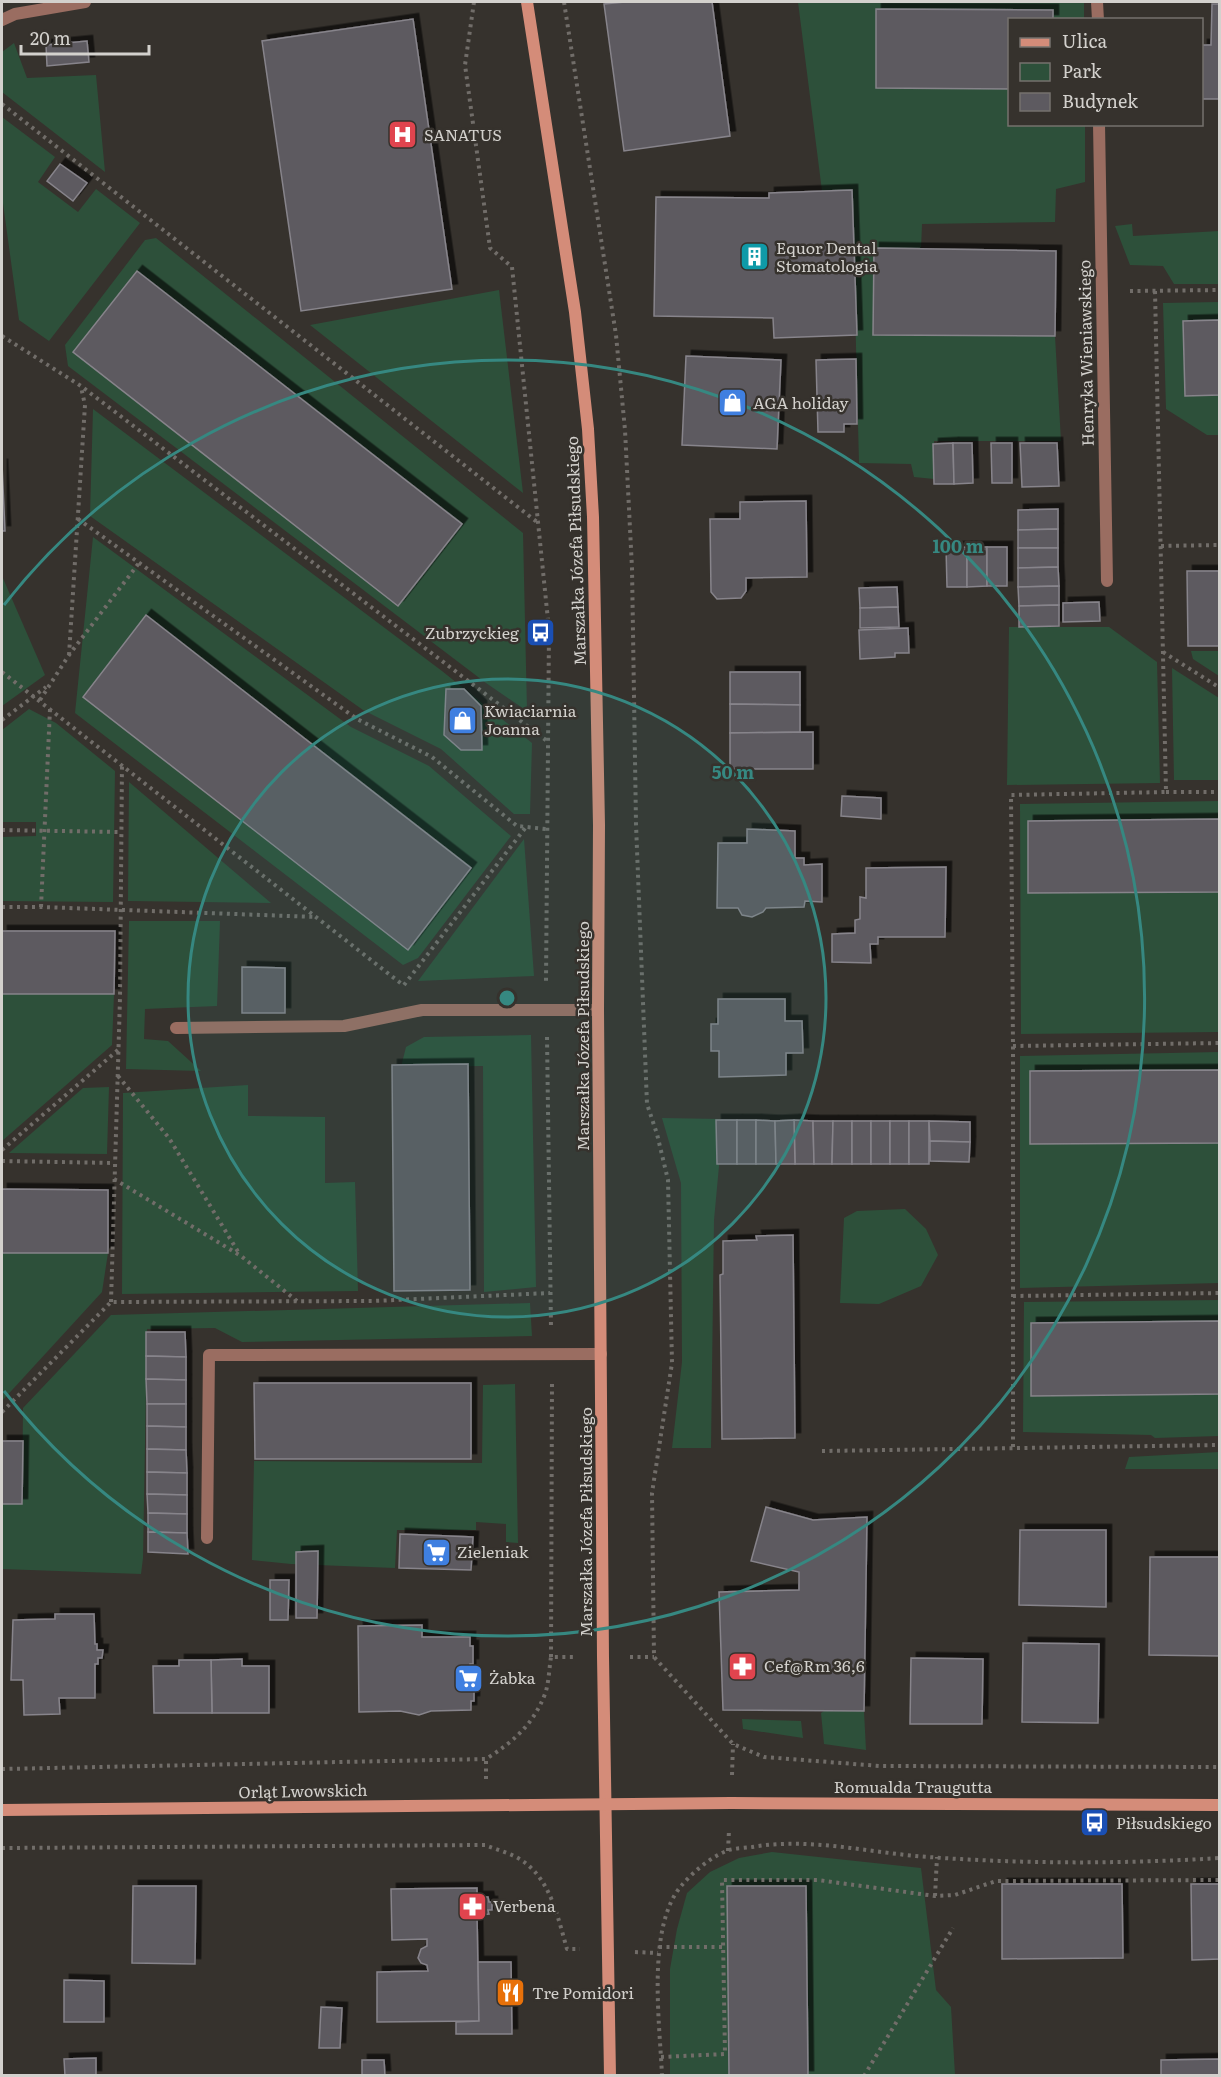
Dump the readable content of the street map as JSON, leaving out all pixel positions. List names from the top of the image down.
{
  "streets": {
    "street": [
      "Henryka Wieniawskiego",
      "Marszałka Józefa Piłsudskiego",
      "Romualda Traugutta",
      "Orląt Lwowskich"
    ]
  },
  "crossings": [
    ["Marszałka Józefa Piłsudskiego", "Romualda Traugutta"],
    ["Marszałka Józefa Piłsudskiego", "Orląt Lwowskich"],
    ["Romualda Traugutta", "Orląt Lwowskich"]
  ],
  "places": {
    "hospital": ["SANATUS"],
    "building": ["Equor Dental Stomatologia"],
    "shop": ["AGA holiday", "Kwiaciarnia Joanna"],
    "bus stop": ["Zubrzyckieg", "Piłsudskiego"],
    "supermarket": ["Zieleniak", "Żabka"],
    "pharmacy": ["Cef@Rm 36,6", "Verbena"],
    "restaurant": ["Tre Pomidori"]
  },
  "legend": ["Ulica", "Park", "Budynek"],
  "scale_bar": "20 m",
  "rings": ["100 m", "50 m"]
}
